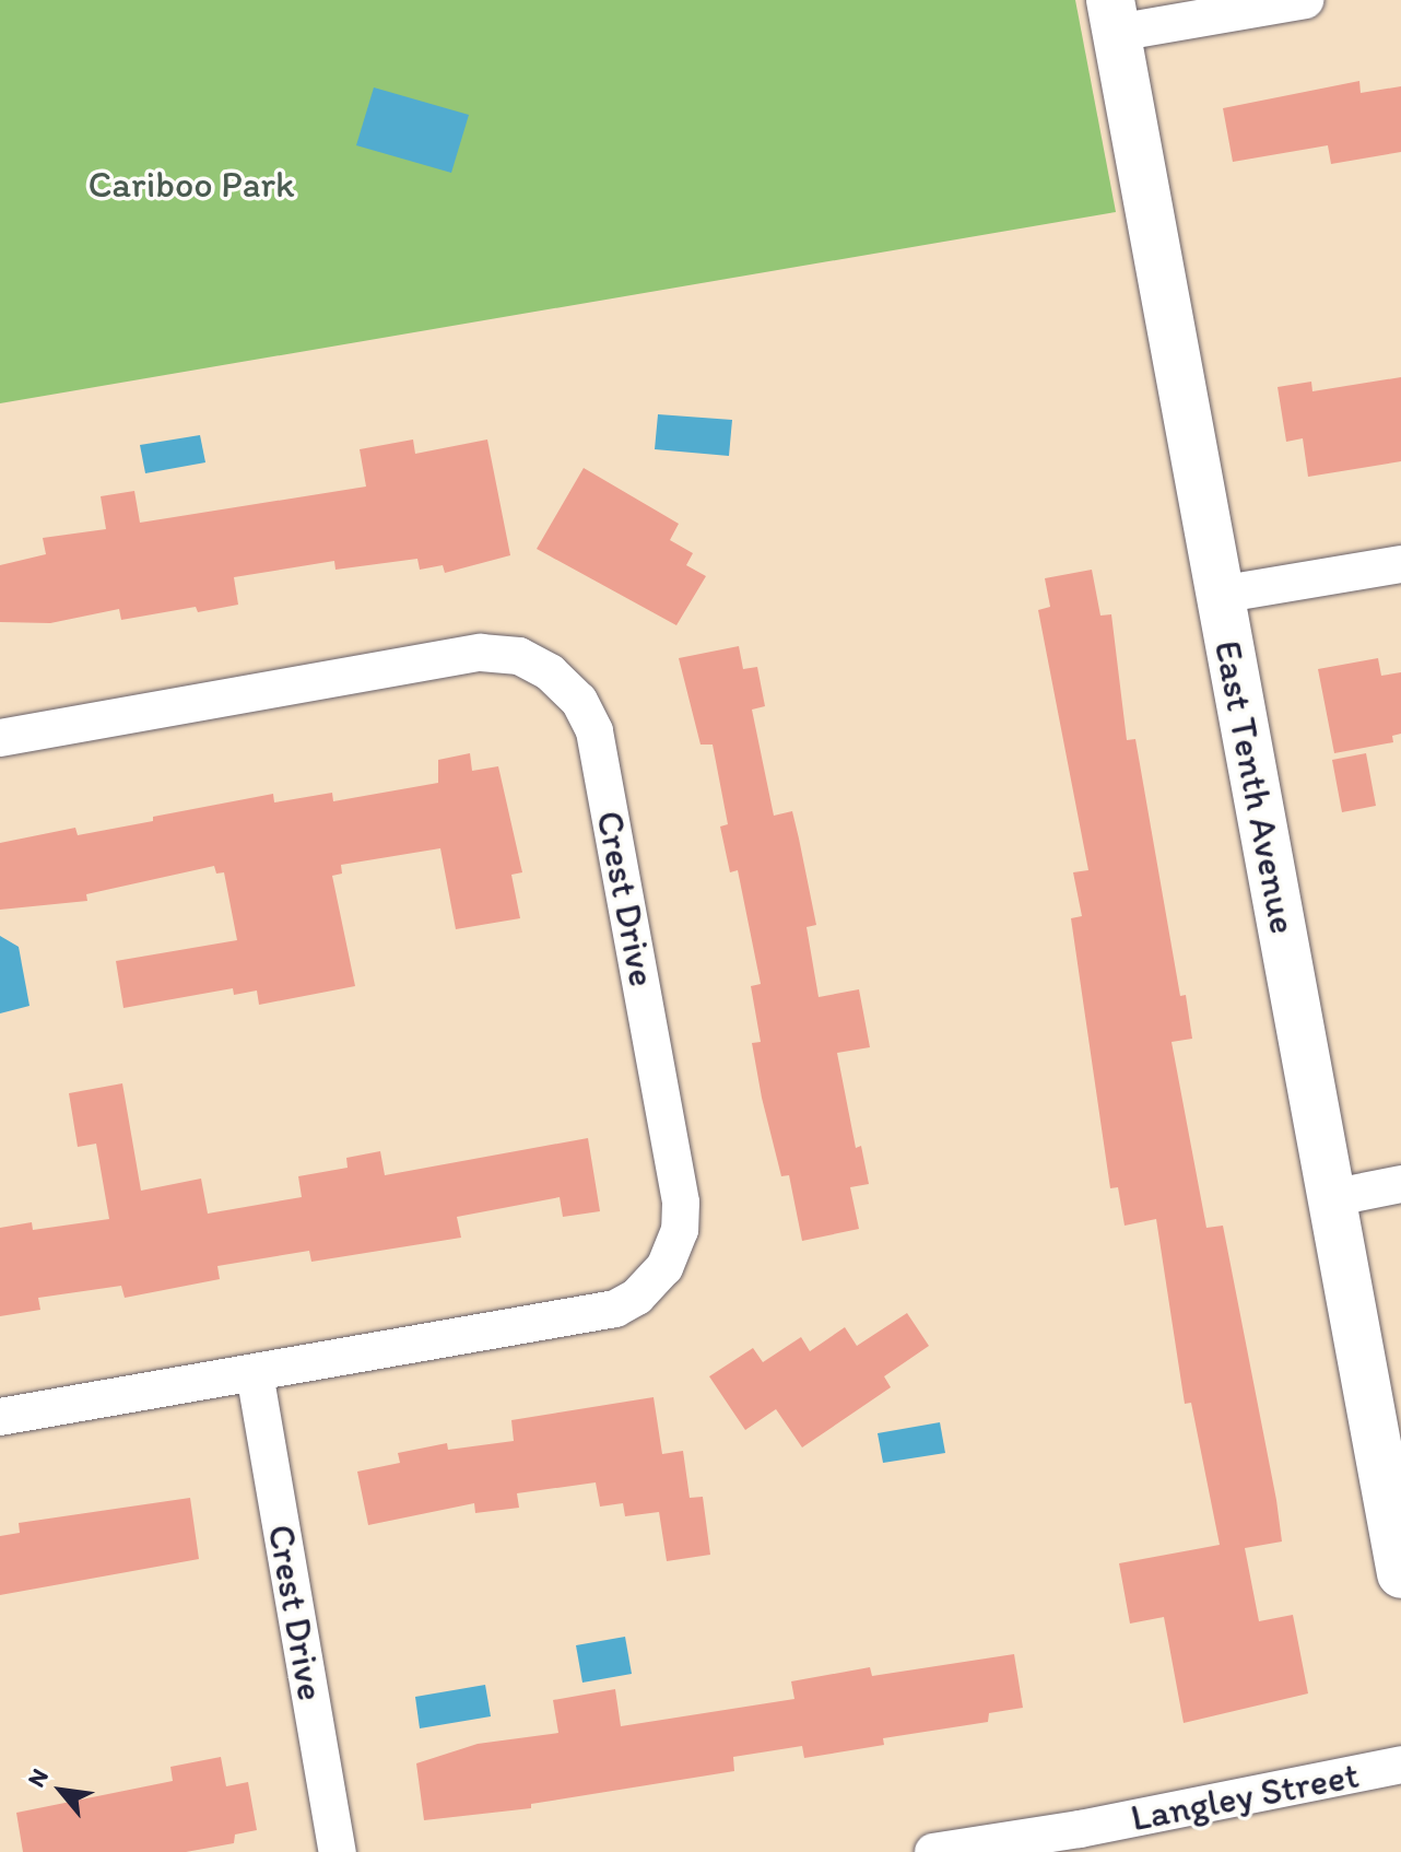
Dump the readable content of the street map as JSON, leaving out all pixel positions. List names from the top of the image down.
{
  "streets": {
    "main road": ["East Tenth Avenue"],
    "street": ["Crest Drive", "Langley Street"]
  },
  "parks": ["Cariboo Park"],
  "north": "top left"
}
